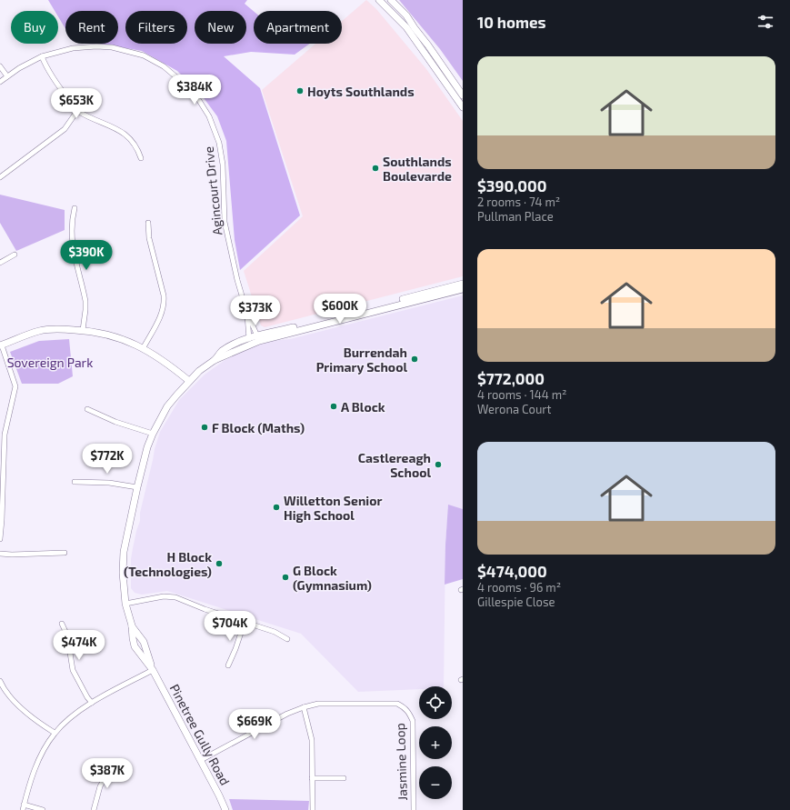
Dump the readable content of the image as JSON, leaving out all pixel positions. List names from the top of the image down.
{
  "streets": {
    "main road": ["Pinetree Gully Road"],
    "street": ["Agincourt Drive", "Jasmine Loop"]
  },
  "crossings": [
    ["Agincourt Drive", "Pinetree Gully Road"],
    ["Pinetree Gully Road", "Jasmine Loop"]
  ],
  "parks": ["Sovereign Park"],
  "places": [
    "Hoyts Southlands",
    "Southlands Boulevarde",
    "Burrendah Primary School",
    "A Block",
    "F Block (Maths)",
    "Castlereagh School",
    "Willetton Senior High School",
    "H Block (Technologies)",
    "G Block (Gymnasium)"
  ],
  "page": {
    "heading": "10 homes",
    "chip": [
      "Buy",
      "Rent",
      "Filters",
      "New",
      "Apartment"
    ],
    "list": [
      {
        "name": "$390,000",
        "note": "2 rooms · 74 m² · Pullman Place"
      },
      {
        "name": "$772,000",
        "note": "4 rooms · 144 m² · Werona Court"
      },
      {
        "name": "$474,000",
        "note": "4 rooms · 96 m² · Gillespie Close"
      }
    ],
    "price": [
      "$384K",
      "$653K",
      "$390K",
      "$600K",
      "$373K",
      "$772K",
      "$704K",
      "$474K",
      "$669K",
      "$387K"
    ],
    "map_buttons": ["+", "−"]
  }
}
